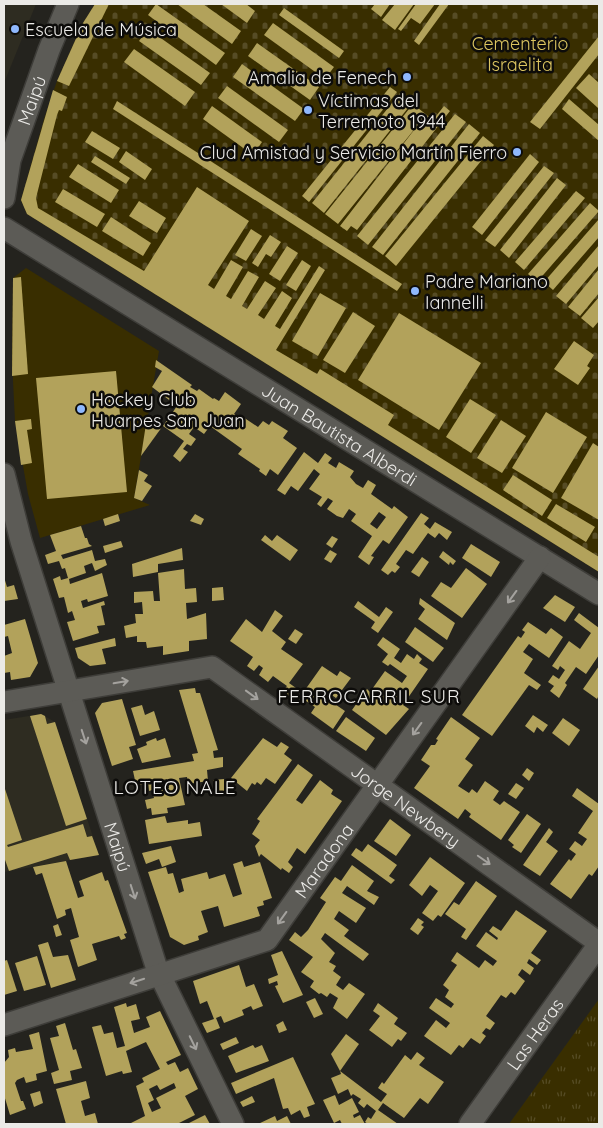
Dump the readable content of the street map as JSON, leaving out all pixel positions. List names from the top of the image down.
{
  "streets": {
    "street": [
      "Maipú",
      "Juan Bautista Alberdi",
      "Jorge Newbery",
      "Maradona",
      "Las Heras"
    ]
  },
  "crossings": [
    ["Maipú", "Jorge Newbery"],
    ["Maipú", "Maradona"],
    ["Juan Bautista Alberdi", "Maradona"],
    ["Jorge Newbery", "Maradona"],
    ["Jorge Newbery", "Las Heras"]
  ],
  "one_way": ["Maipú", "Jorge Newbery", "Maradona"],
  "districts": ["FERROCARRIL SUR", "LOTEO NALE"],
  "parks": ["Cementerio Israelita"],
  "places": [
    "Escuela de Música",
    "Amalia de Fenech",
    "Víctimas del Terremoto 1944",
    "Clud Amistad y Servicio Martín Fierro",
    "Padre Mariano Iannelli",
    "Hockey Club Huarpes San Juan"
  ]
}
